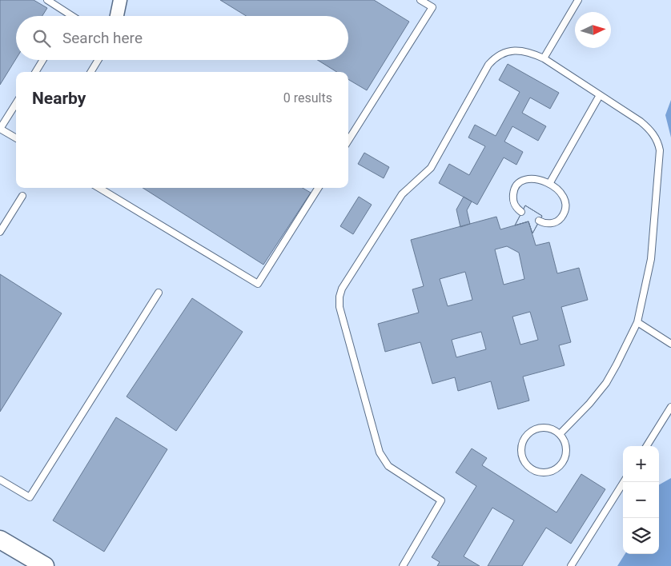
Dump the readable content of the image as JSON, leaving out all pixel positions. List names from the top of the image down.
{
  "north": "right",
  "page": {
    "search": "Search here",
    "heading": ["Nearby", "0 results"],
    "map_buttons": ["+", "−"]
  }
}
